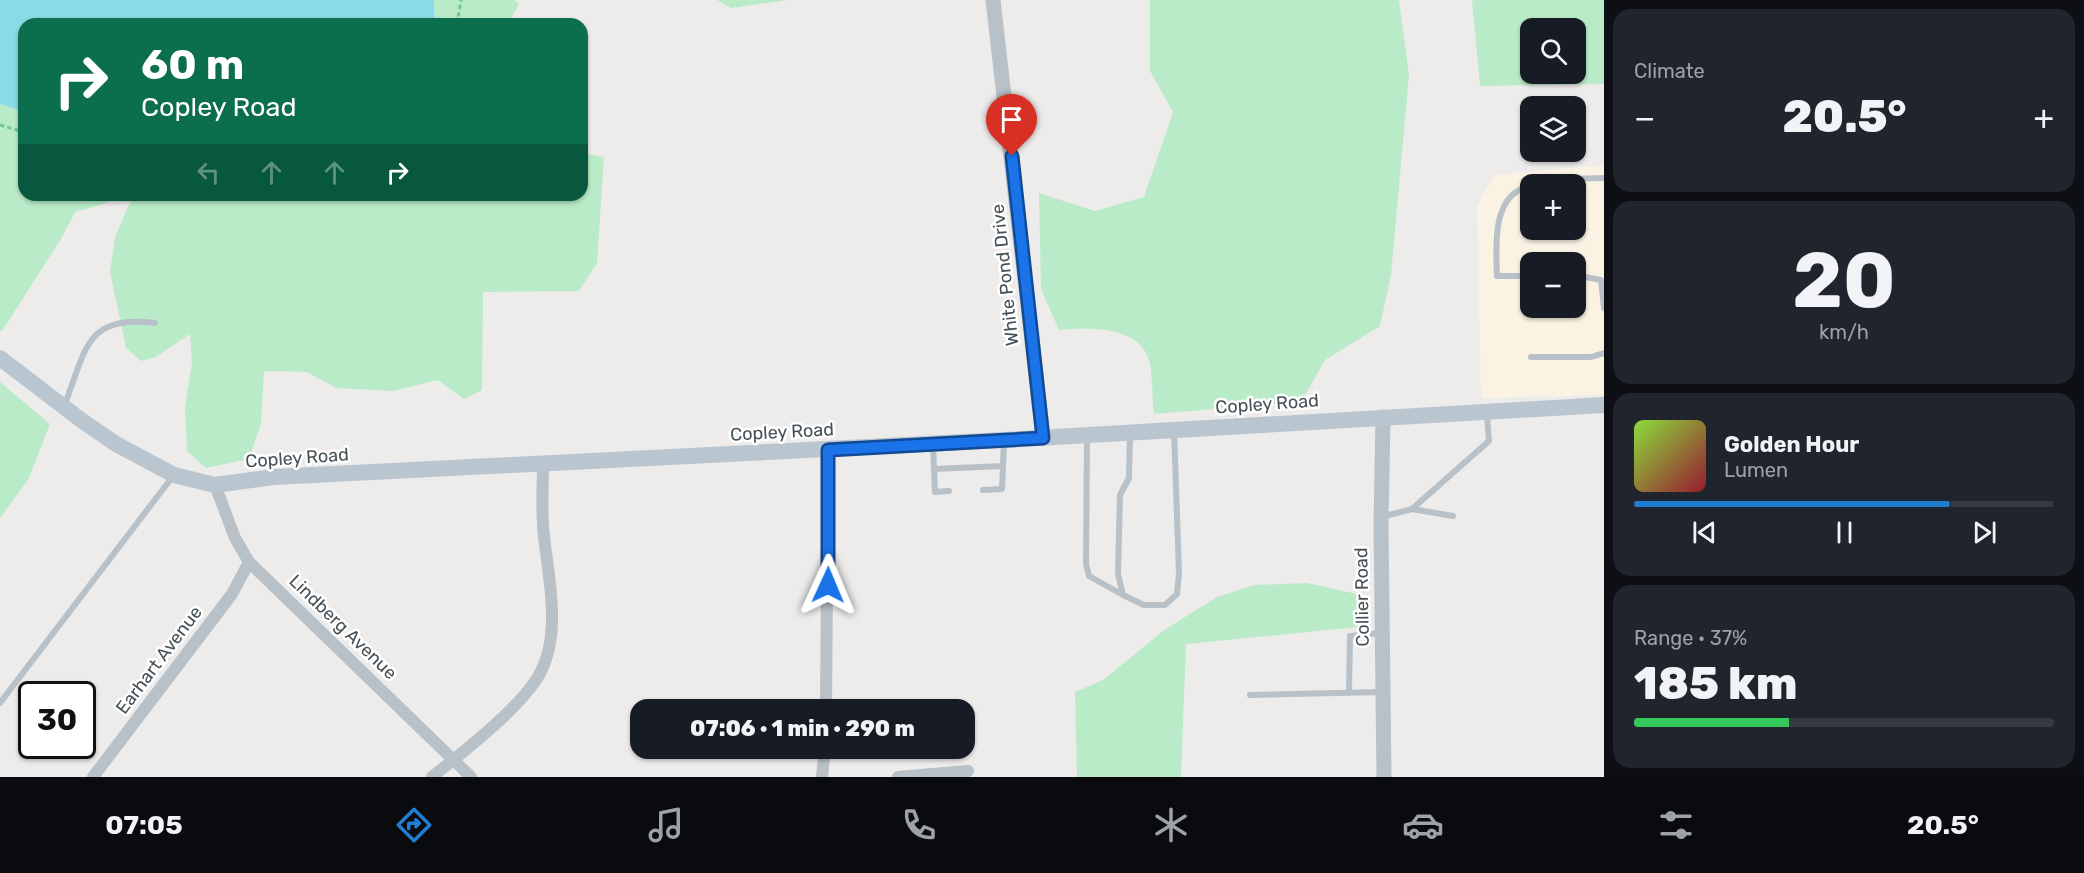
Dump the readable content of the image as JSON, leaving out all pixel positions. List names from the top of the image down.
{
  "streets": {
    "main road": ["Copley Road"],
    "street": [
      "White Pond Drive",
      "Collier Road",
      "Lindberg Avenue",
      "Earhart Avenue"
    ]
  },
  "crossings": [
    ["White Pond Drive", "Copley Road"],
    ["Copley Road", "Collier Road"],
    ["Copley Road", "Lindberg Avenue"],
    ["Lindberg Avenue", "Earhart Avenue"]
  ],
  "page": {
    "tile": [
      "Climate",
      ["20", "km/h"],
      ["Range · 37%", "185 km"]
    ],
    "map_buttons": ["+", "−"],
    "turn": ["60 m", "Copley Road"],
    "heat": ["−", "20.5°", "+"],
    "song": ["Golden Hour", "Lumen"],
    "limit": "30",
    "trip": "07:06 · 1 min · 290 m",
    "tabs": ["07:05", "20.5°"]
  }
}
